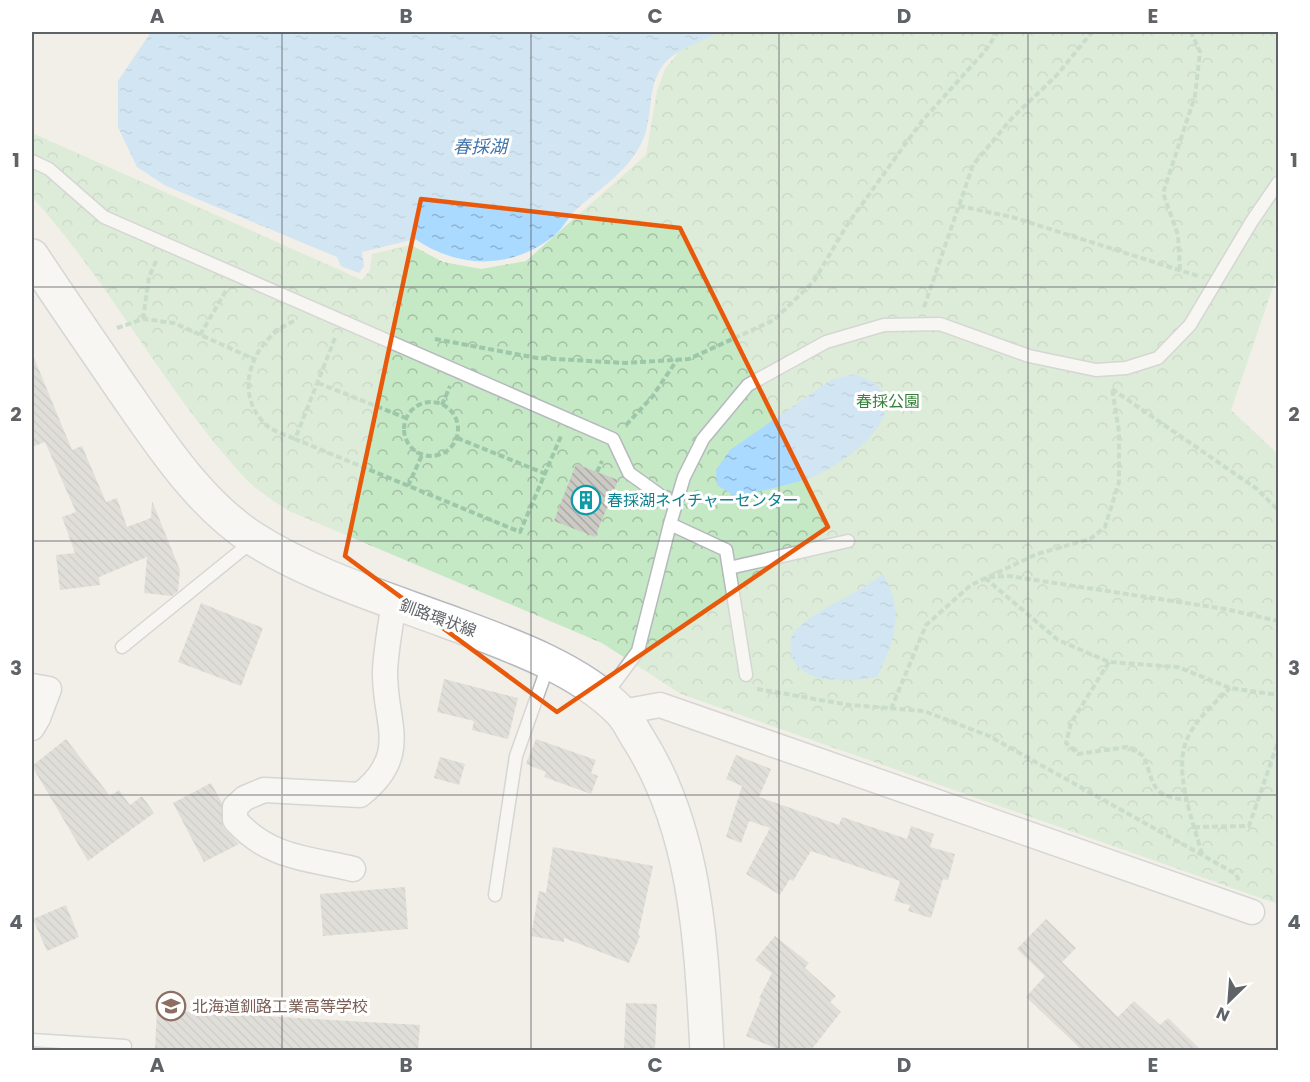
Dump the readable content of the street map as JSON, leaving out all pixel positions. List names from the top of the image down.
{
  "streets": {
    "street": ["釧路環状線"]
  },
  "water": ["春採湖"],
  "parks": ["春採公園"],
  "places": {
    "building": ["春採湖ネイチャーセンター"],
    "school or university": ["北海道釧路工業高等学校"]
  },
  "north": "bottom left",
  "grid": {
    "columns": [
      "A",
      "B",
      "C",
      "D",
      "E"
    ],
    "rows": [
      "1",
      "2",
      "3",
      "4"
    ]
  }
}
